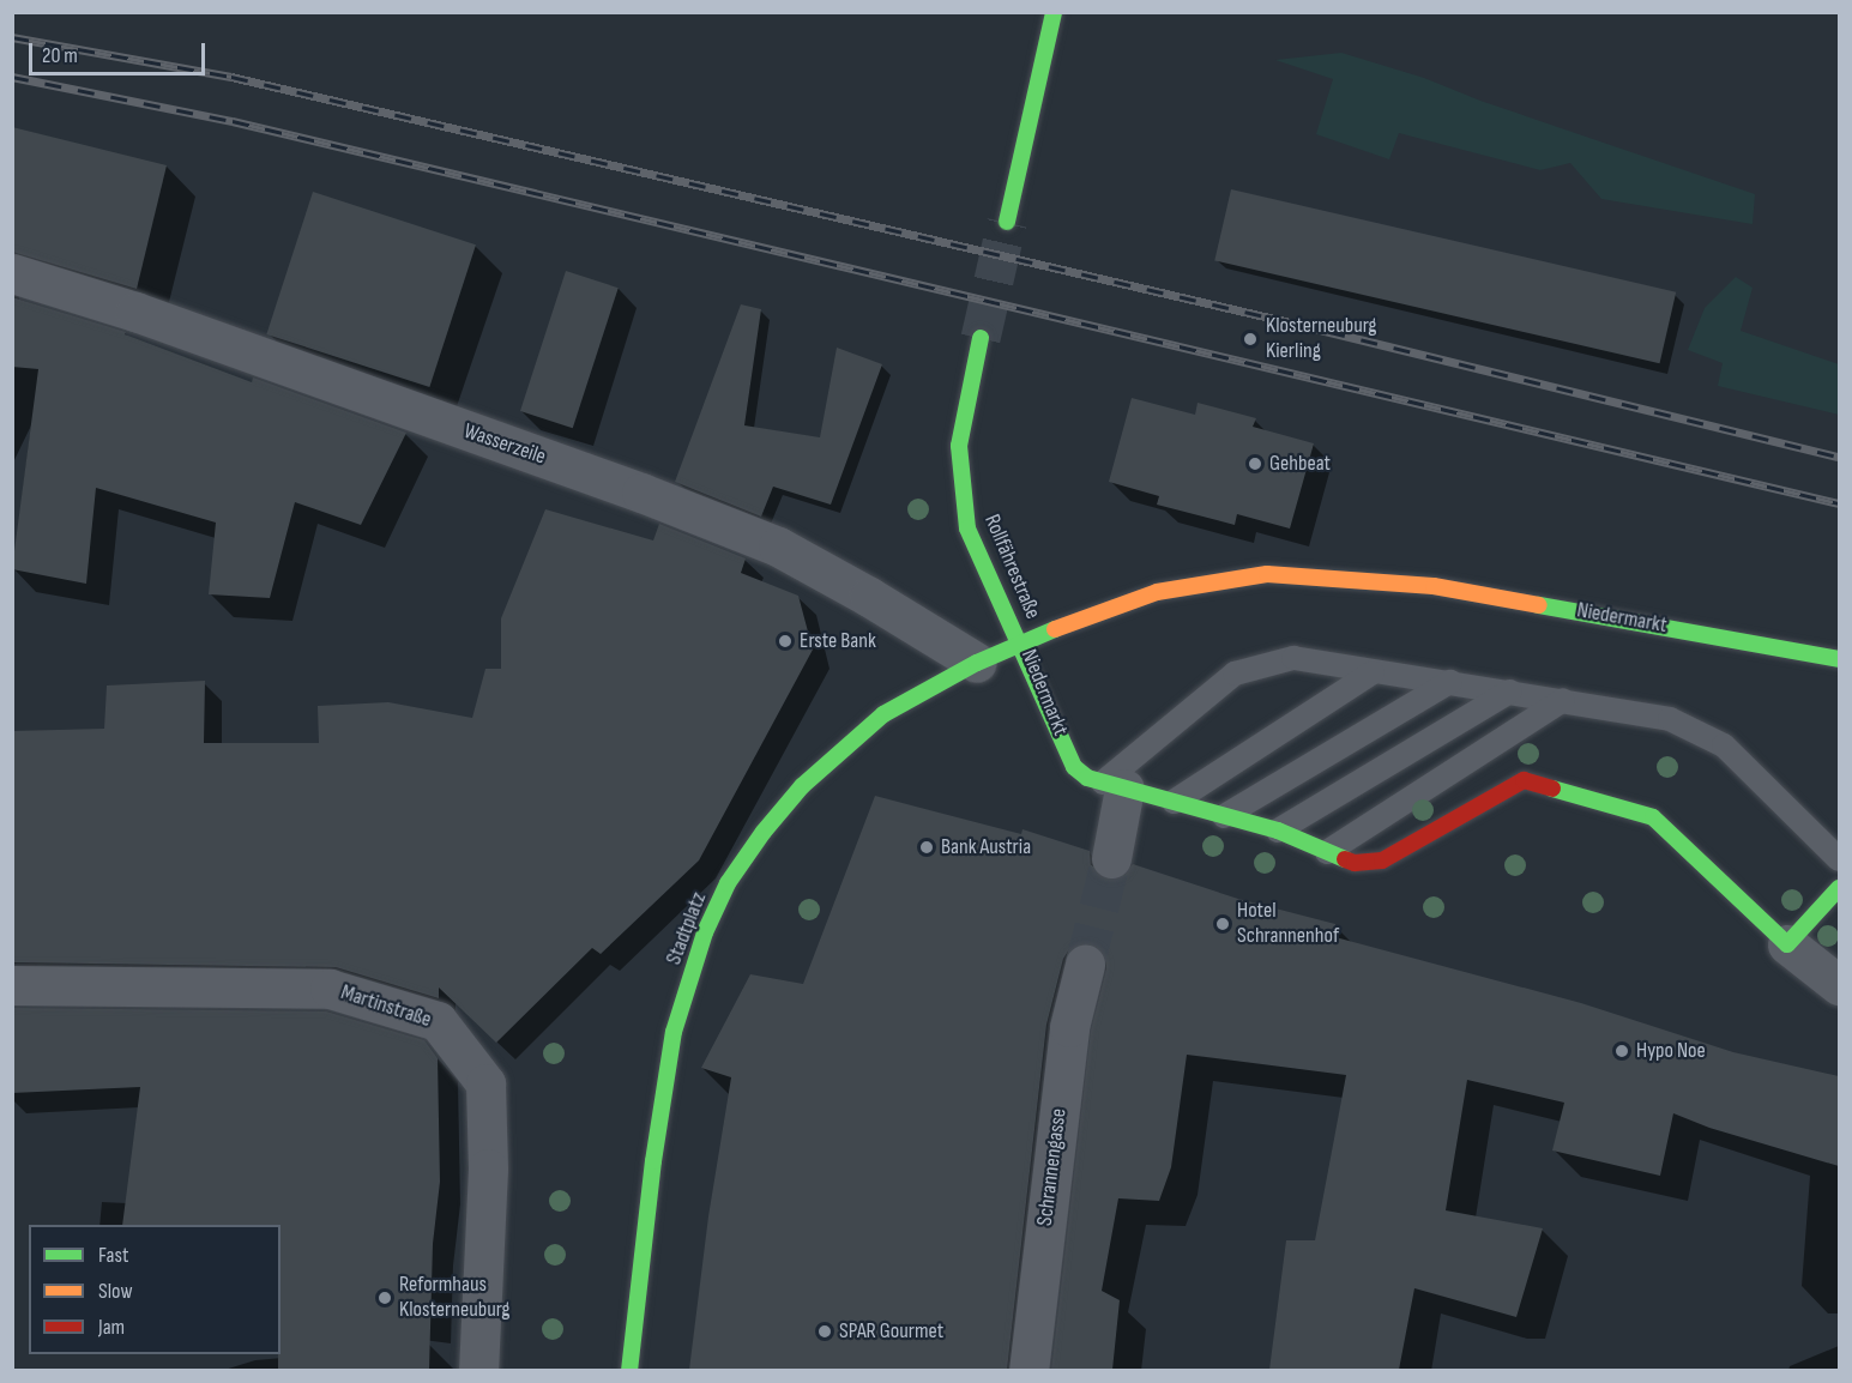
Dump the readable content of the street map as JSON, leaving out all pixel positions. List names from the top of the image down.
{
  "streets": {
    "street": [
      "Wasserzeile",
      "Rollfährestraße",
      "Niedermarkt",
      "Stadtplatz",
      "Martinstraße",
      "Schrannengasse"
    ]
  },
  "crossings": [
    ["Wasserzeile", "Stadtplatz"],
    ["Rollfährestraße", "Niedermarkt"],
    ["Rollfährestraße", "Stadtplatz"],
    ["Niedermarkt", "Stadtplatz"]
  ],
  "places": [
    "Klosterneuburg Kierling",
    "Gehbeat",
    "Erste Bank",
    "Bank Austria",
    "Hotel Schrannenhof",
    "Hypo Noe",
    "Reformhaus Klosterneuburg",
    "SPAR Gourmet"
  ],
  "legend": ["Fast", "Slow", "Jam"],
  "scale_bar": "20 m"
}
